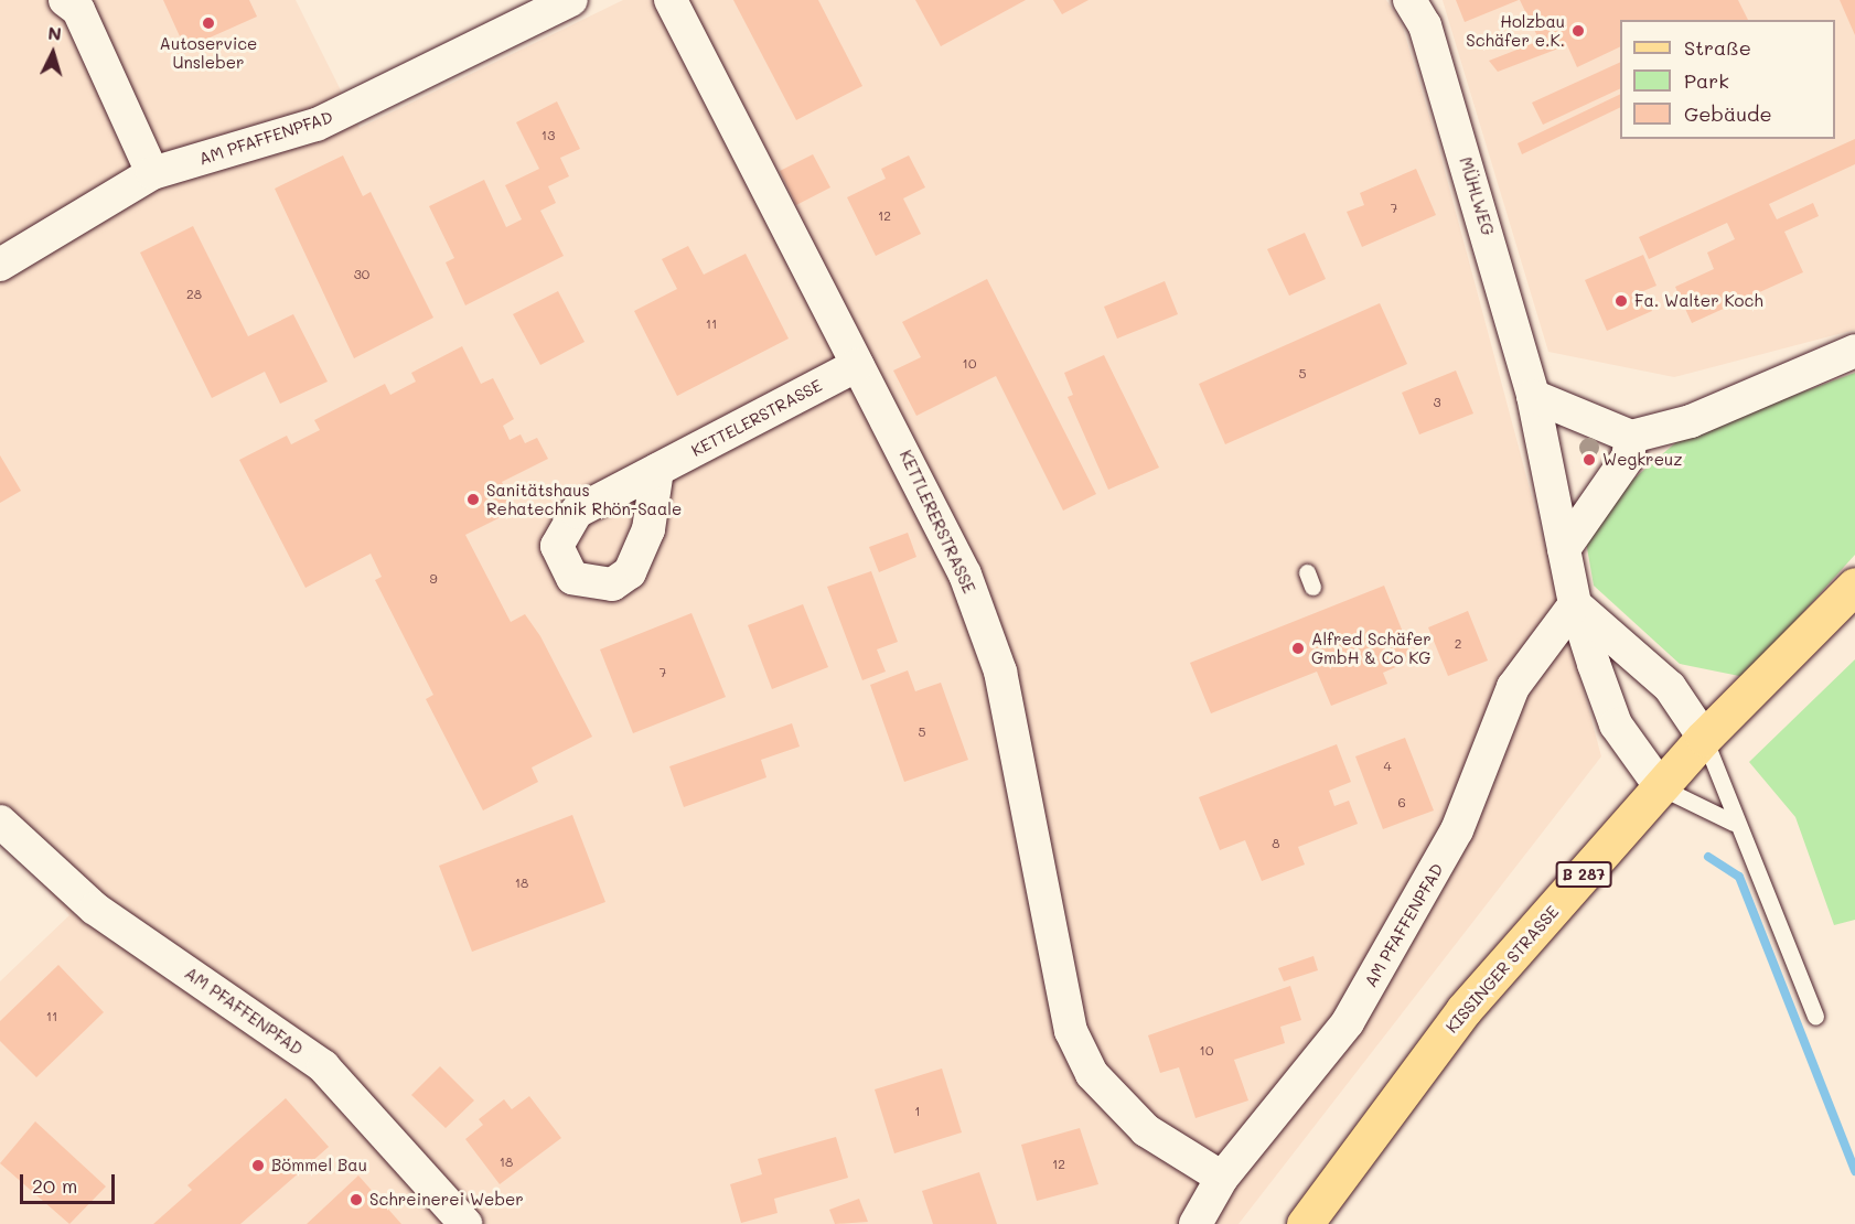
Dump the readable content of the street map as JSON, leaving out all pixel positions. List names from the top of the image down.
{
  "streets": {
    "main road": ["B 287", "KISSINGER STRASSE"],
    "street": [
      "AM PFAFFENPFAD",
      "MÜHLWEG",
      "KETTELERSTRASSE",
      "KETTLERERSTRASSE"
    ]
  },
  "crossings": [
    ["AM PFAFFENPFAD", "MÜHLWEG"],
    ["AM PFAFFENPFAD", "KETTLERERSTRASSE"],
    ["MÜHLWEG", "KISSINGER STRASSE"],
    ["KETTELERSTRASSE", "KETTLERERSTRASSE"]
  ],
  "places": [
    "Autoservice Unsleber",
    "Holzbau Schäfer e.K.",
    "Fa. Walter Koch",
    "Wegkreuz",
    "Sanitätshaus Rehatechnik Rhön-Saale",
    "Alfred Schäfer GmbH & Co KG",
    "Bömmel Bau",
    "Schreinerei Weber"
  ],
  "house_numbers": [
    "13",
    "7",
    "12",
    "30",
    "28",
    "11",
    "10",
    "5",
    "3",
    "9",
    "2",
    "7",
    "5",
    "4",
    "6",
    "8",
    "18",
    "11",
    "10",
    "1",
    "18",
    "12"
  ],
  "legend": ["Straße", "Park", "Gebäude"],
  "scale_bar": "20 m",
  "north": "top"
}
